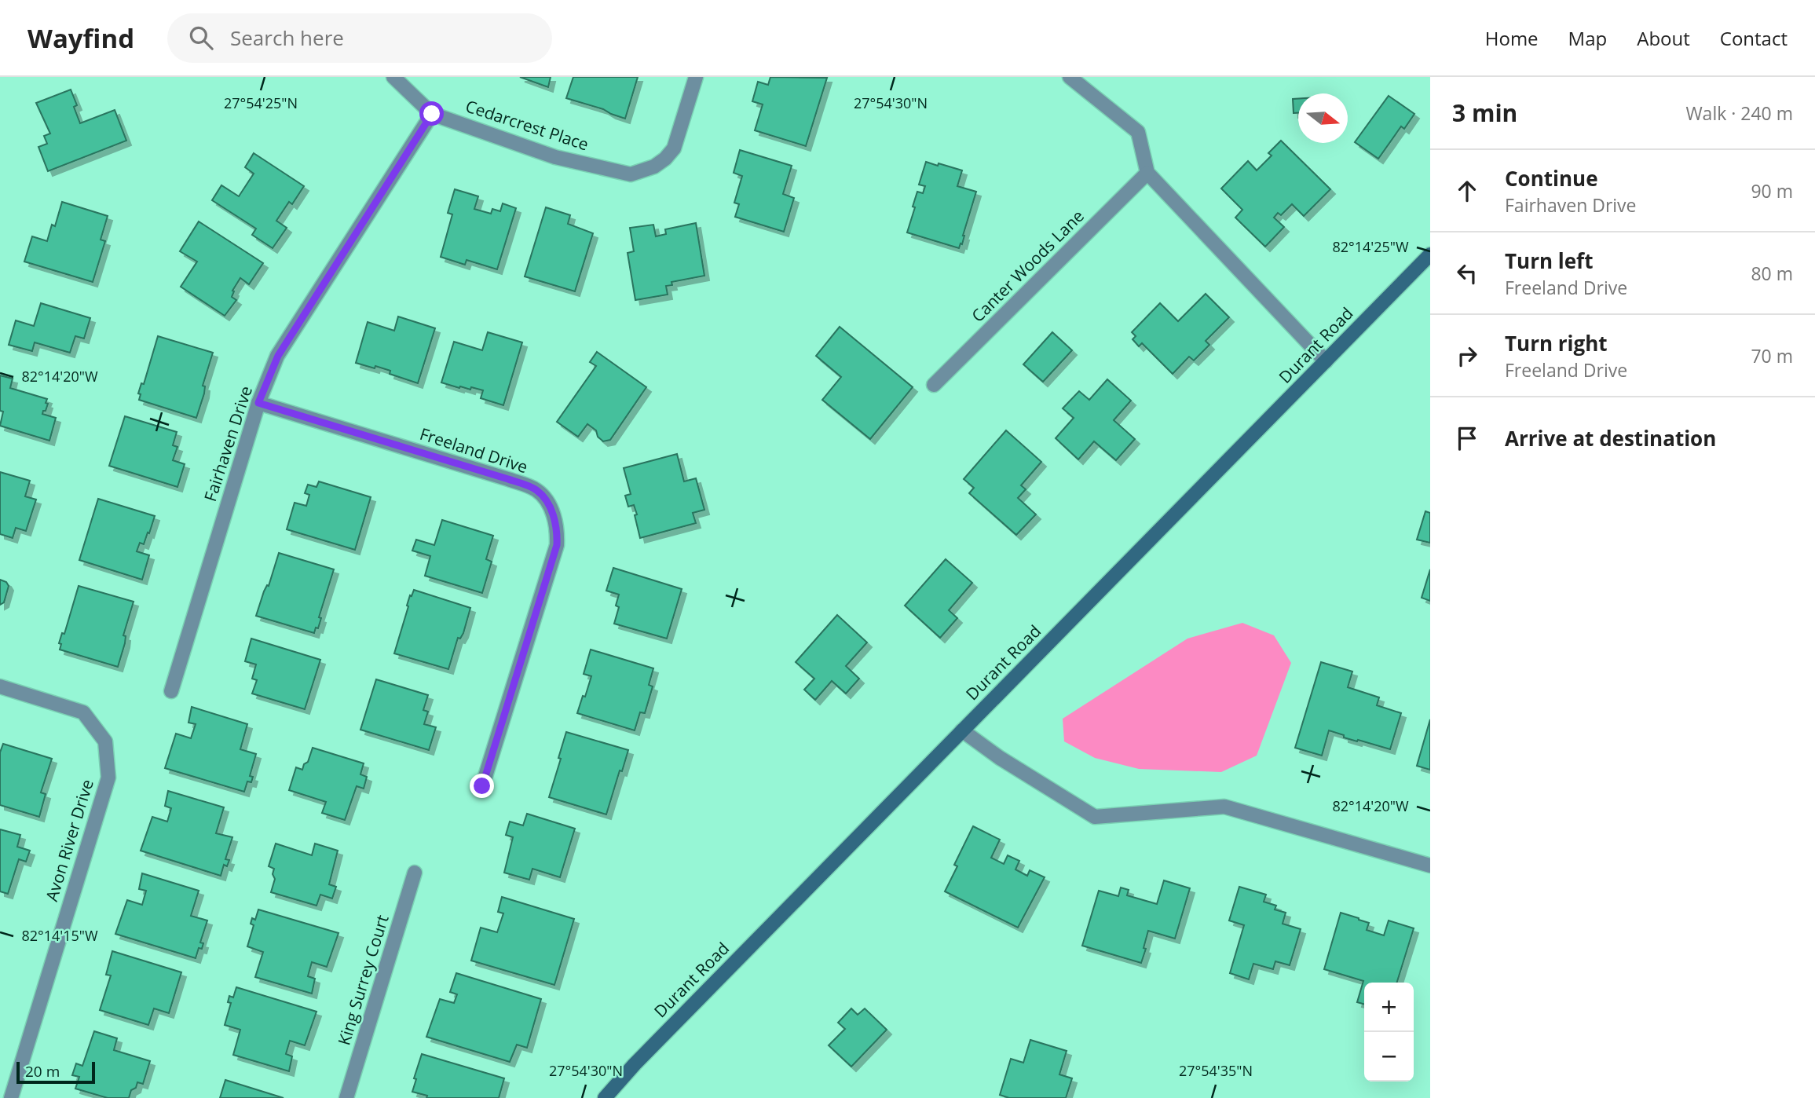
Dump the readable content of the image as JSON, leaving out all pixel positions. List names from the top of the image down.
{
  "streets": {
    "street": [
      "Cedarcrest Place",
      "Canter Woods Lane",
      "Durant Road",
      "Fairhaven Drive",
      "Freeland Drive",
      "Avon River Drive",
      "King Surrey Court"
    ]
  },
  "crossings": [
    ["Cedarcrest Place", "Fairhaven Drive"],
    ["Fairhaven Drive", "Freeland Drive"]
  ],
  "scale_bar": "20 m",
  "north": "right",
  "page": {
    "header": "Wayfind",
    "search": "Search here",
    "nav": [
      "Home",
      "Map",
      "About",
      "Contact"
    ],
    "heading": ["3 min", "Walk · 240 m"],
    "list": [
      ["Continue", "Fairhaven Drive", "90 m"],
      ["Turn left", "Freeland Drive", "80 m"],
      ["Turn right", "Freeland Drive", "70 m"],
      "Arrive at destination"
    ],
    "map_buttons": ["+", "−"],
    "scale": "20 m"
  },
  "coordinates": [
    "27°54'25\"N",
    "27°54'30\"N",
    "82°14'25\"W",
    "82°14'20\"W",
    "82°14'15\"W",
    "27°54'35\"N"
  ]
}
